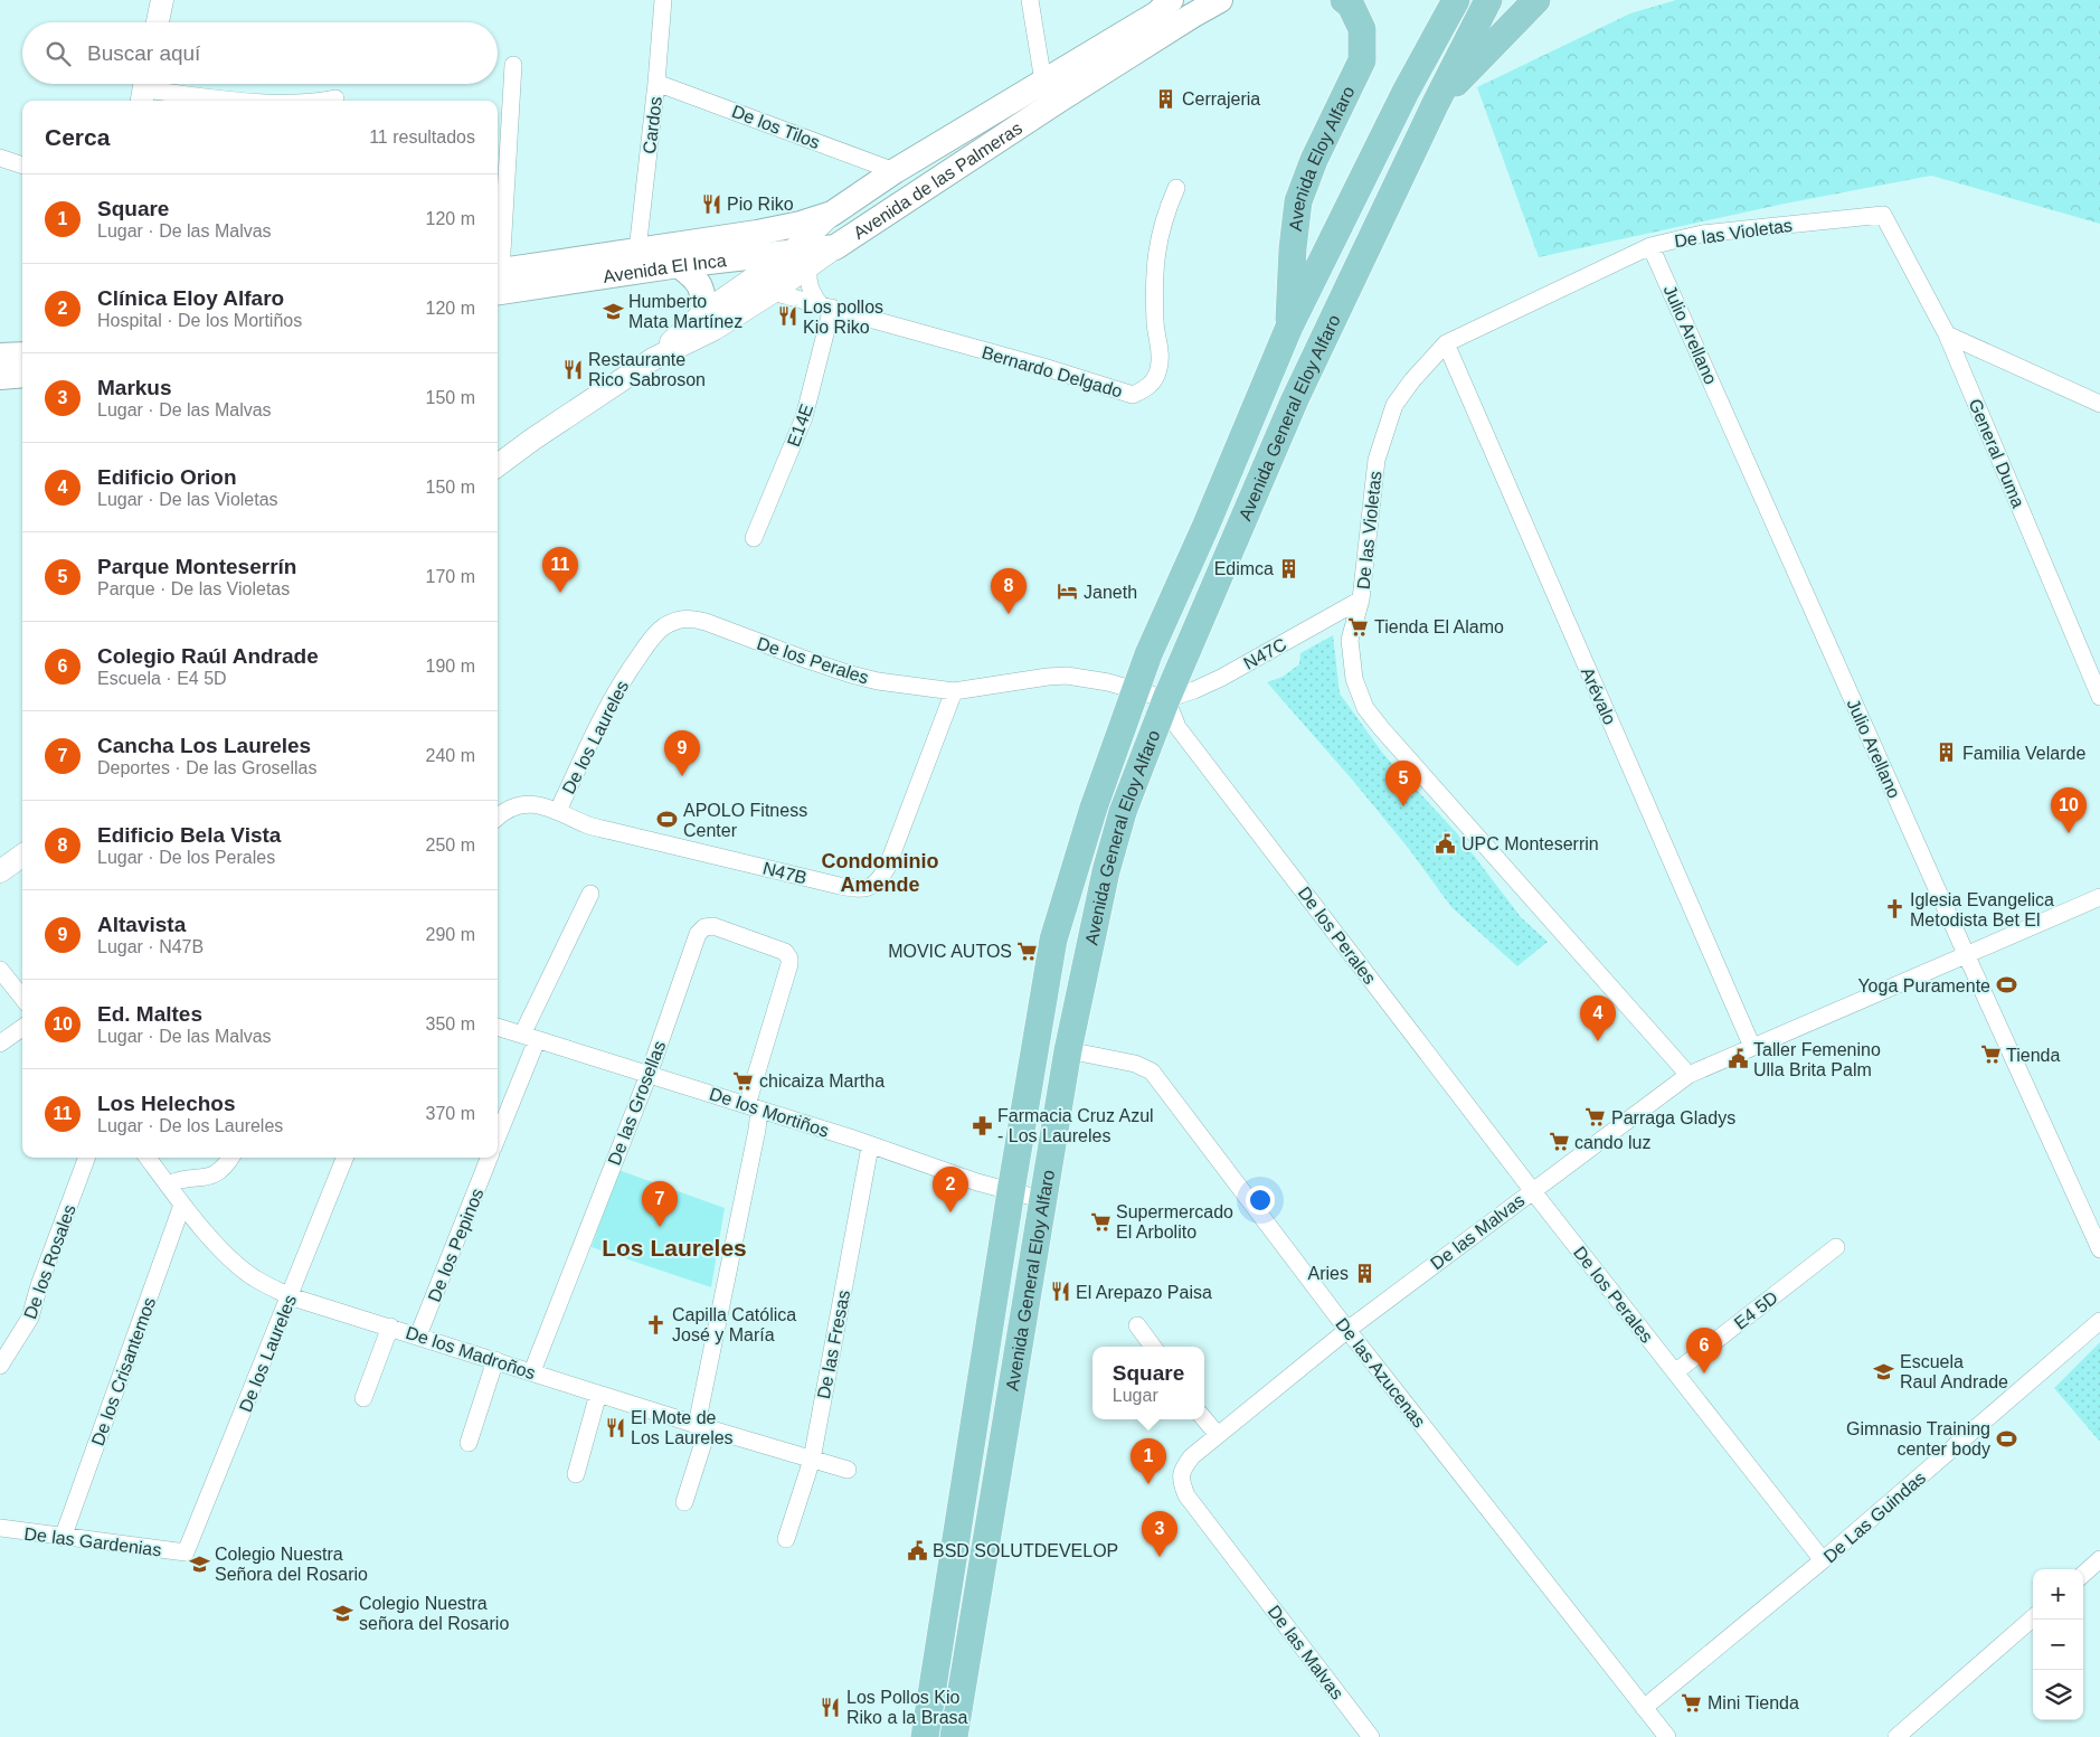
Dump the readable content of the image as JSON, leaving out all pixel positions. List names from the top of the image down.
{
  "streets": {
    "main road": [
      "Avenida Eloy Alfaro",
      "Avenida de las Palmeras",
      "Avenida El Inca",
      "Avenida General Eloy Alfaro"
    ],
    "street": [
      "Cardos",
      "De los Tilos",
      "De las Violetas",
      "Julio Arellano",
      "Bernardo Delgado",
      "E14E",
      "General Duma",
      "N47C",
      "De los Perales",
      "Arévalo",
      "De los Laureles",
      "N47B",
      "De las Grosellas",
      "De los Mortiños",
      "De las Malvas",
      "De los Pepinos",
      "De los Rosales",
      "E4 5D",
      "De las Fresas",
      "De los Madroños",
      "De los Crisantemos",
      "De las Azucenas",
      "De Las Guindas",
      "De las Gardenias"
    ]
  },
  "crossings": [
    ["Cardos", "De los Tilos"],
    ["Cardos", "Avenida El Inca"],
    ["De los Tilos", "Avenida de las Palmeras"],
    ["Avenida Eloy Alfaro", "Avenida General Eloy Alfaro"],
    ["Avenida de las Palmeras", "Avenida El Inca"],
    ["Avenida de las Palmeras", "Bernardo Delgado"],
    ["De las Violetas", "Julio Arellano"],
    ["De las Violetas", "General Duma"],
    ["De las Violetas", "N47C"],
    ["De las Violetas", "Arévalo"],
    ["De las Violetas", "De las Malvas"],
    ["Julio Arellano", "De las Malvas"],
    ["Bernardo Delgado", "E14E"],
    ["Avenida General Eloy Alfaro", "N47C"],
    ["Avenida General Eloy Alfaro", "De los Perales"],
    ["Avenida General Eloy Alfaro", "De los Mortiños"],
    ["Avenida General Eloy Alfaro", "De las Azucenas"],
    ["N47C", "De los Perales"],
    ["De los Perales", "De los Laureles"],
    ["De los Perales", "N47B"],
    ["De los Perales", "De las Malvas"],
    ["De los Perales", "E4 5D"],
    ["De los Perales", "De Las Guindas"],
    ["Arévalo", "De las Malvas"],
    ["De los Laureles", "N47B"],
    ["De los Laureles", "De los Madroños"],
    ["De los Laureles", "De las Gardenias"],
    ["De las Grosellas", "De los Mortiños"],
    ["De las Grosellas", "De los Madroños"],
    ["De los Mortiños", "De las Fresas"],
    ["De las Malvas", "De las Azucenas"],
    ["De los Pepinos", "De los Madroños"],
    ["De las Fresas", "De los Madroños"],
    ["De los Madroños", "De los Crisantemos"],
    ["De los Crisantemos", "De las Gardenias"],
    ["De las Azucenas", "De Las Guindas"]
  ],
  "districts": ["Condominio Amende", "Los Laureles"],
  "places": {
    "building": [
      "Cerrajeria",
      "Edimca",
      "Familia Velarde",
      "Aries"
    ],
    "restaurant": [
      "Pio Riko",
      "Los pollos Kio Riko",
      "Restaurante Rico Sabroson",
      "El Arepazo Paisa",
      "El Mote de Los Laureles",
      "Los Pollos Kio Riko a la Brasa"
    ],
    "school or university": [
      "Humberto Mata Martínez",
      "Escuela Raul Andrade",
      "Colegio Nuestra Señora del Rosario",
      "Colegio Nuestra señora del Rosario"
    ],
    "hotel": ["Janeth"],
    "supermarket": [
      "Tienda El Alamo",
      "MOVIC AUTOS",
      "Tienda",
      "chicaiza Martha",
      "Parraga Gladys",
      "cando luz",
      "Supermercado El Arbolito",
      "Mini Tienda"
    ],
    "sports": ["APOLO Fitness Center", "Yoga Puramente", "Gimnasio Training center body"],
    "public building": ["UPC Monteserrin", "Taller Femenino Ulla Brita Palm", "BSD SOLUTDEVELOP"],
    "church": ["Iglesia Evangelica Metodista Bet El", "Capilla Católica José y María"],
    "pharmacy": ["Farmacia Cruz Azul - Los Laureles"]
  },
  "page": {
    "search": "Buscar aquí",
    "heading": ["Cerca", "11 resultados"],
    "list": [
      {
        "mark": "1",
        "name": "Square",
        "note": "Lugar · De las Malvas",
        "value": "120 m"
      },
      {
        "mark": "2",
        "name": "Clínica Eloy Alfaro",
        "note": "Hospital · De los Mortiños",
        "value": "120 m"
      },
      {
        "mark": "3",
        "name": "Markus",
        "note": "Lugar · De las Malvas",
        "value": "150 m"
      },
      {
        "mark": "4",
        "name": "Edificio Orion",
        "note": "Lugar · De las Violetas",
        "value": "150 m"
      },
      {
        "mark": "5",
        "name": "Parque Monteserrín",
        "note": "Parque · De las Violetas",
        "value": "170 m"
      },
      {
        "mark": "6",
        "name": "Colegio Raúl Andrade",
        "note": "Escuela · E4 5D",
        "value": "190 m"
      },
      {
        "mark": "7",
        "name": "Cancha Los Laureles",
        "note": "Deportes · De las Grosellas",
        "value": "240 m"
      },
      {
        "mark": "8",
        "name": "Edificio Bela Vista",
        "note": "Lugar · De los Perales",
        "value": "250 m"
      },
      {
        "mark": "9",
        "name": "Altavista",
        "note": "Lugar · N47B",
        "value": "290 m"
      },
      {
        "mark": "10",
        "name": "Ed. Maltes",
        "note": "Lugar · De las Malvas",
        "value": "350 m"
      },
      {
        "mark": "11",
        "name": "Los Helechos",
        "note": "Lugar · De los Laureles",
        "value": "370 m"
      }
    ],
    "pins": [
      "11",
      "8",
      "9",
      "5",
      "10",
      "4",
      "2",
      "7",
      "6",
      "1",
      "3"
    ],
    "popup": ["Square", "Lugar"],
    "map_buttons": ["+", "−"]
  }
}
